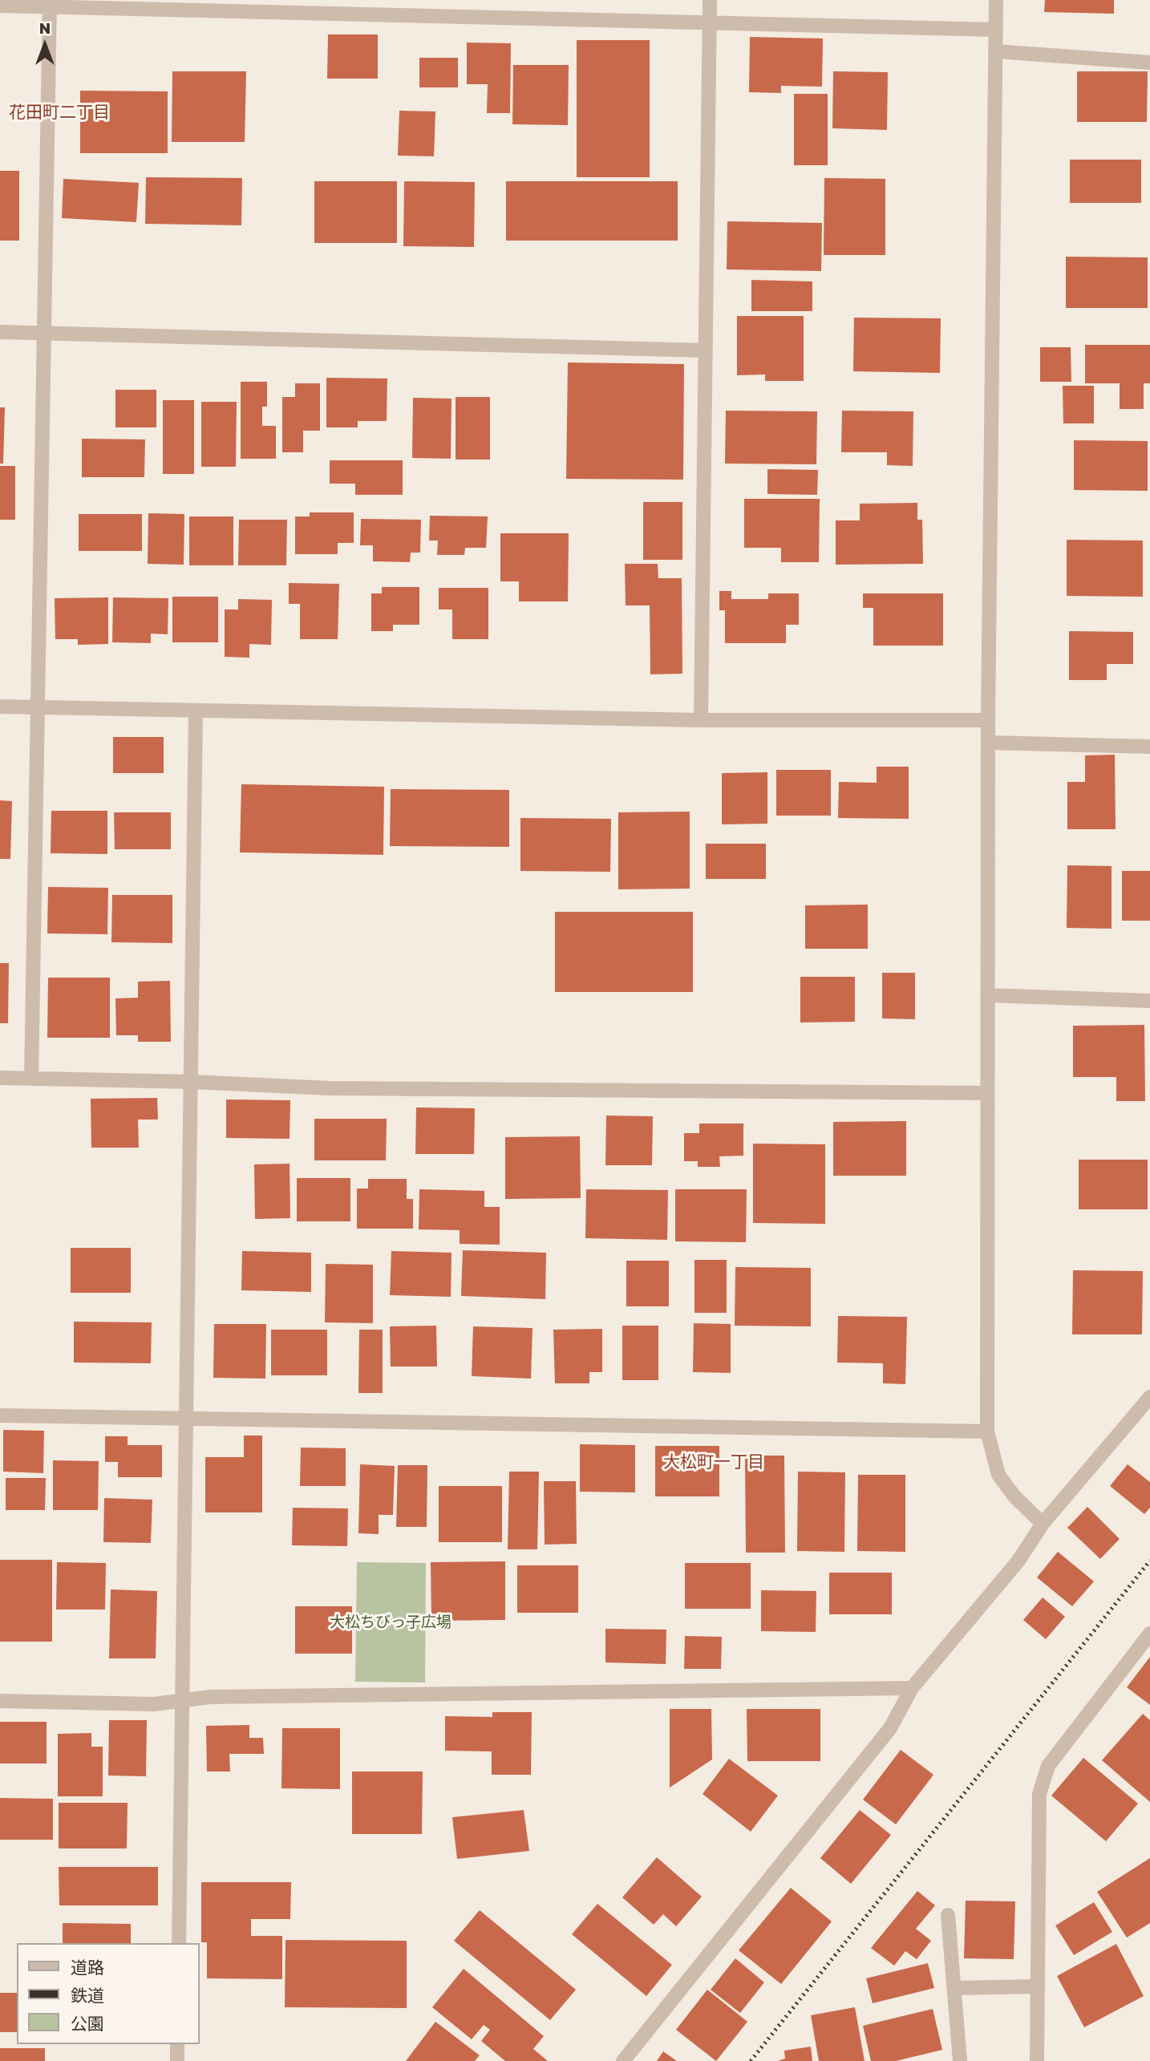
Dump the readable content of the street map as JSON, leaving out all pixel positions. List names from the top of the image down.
{
  "districts": ["花田町二丁目", "大松町一丁目"],
  "parks": ["大松ちびっ子広場"],
  "legend": ["道路", "鉄道", "公園"],
  "north": "top"
}
